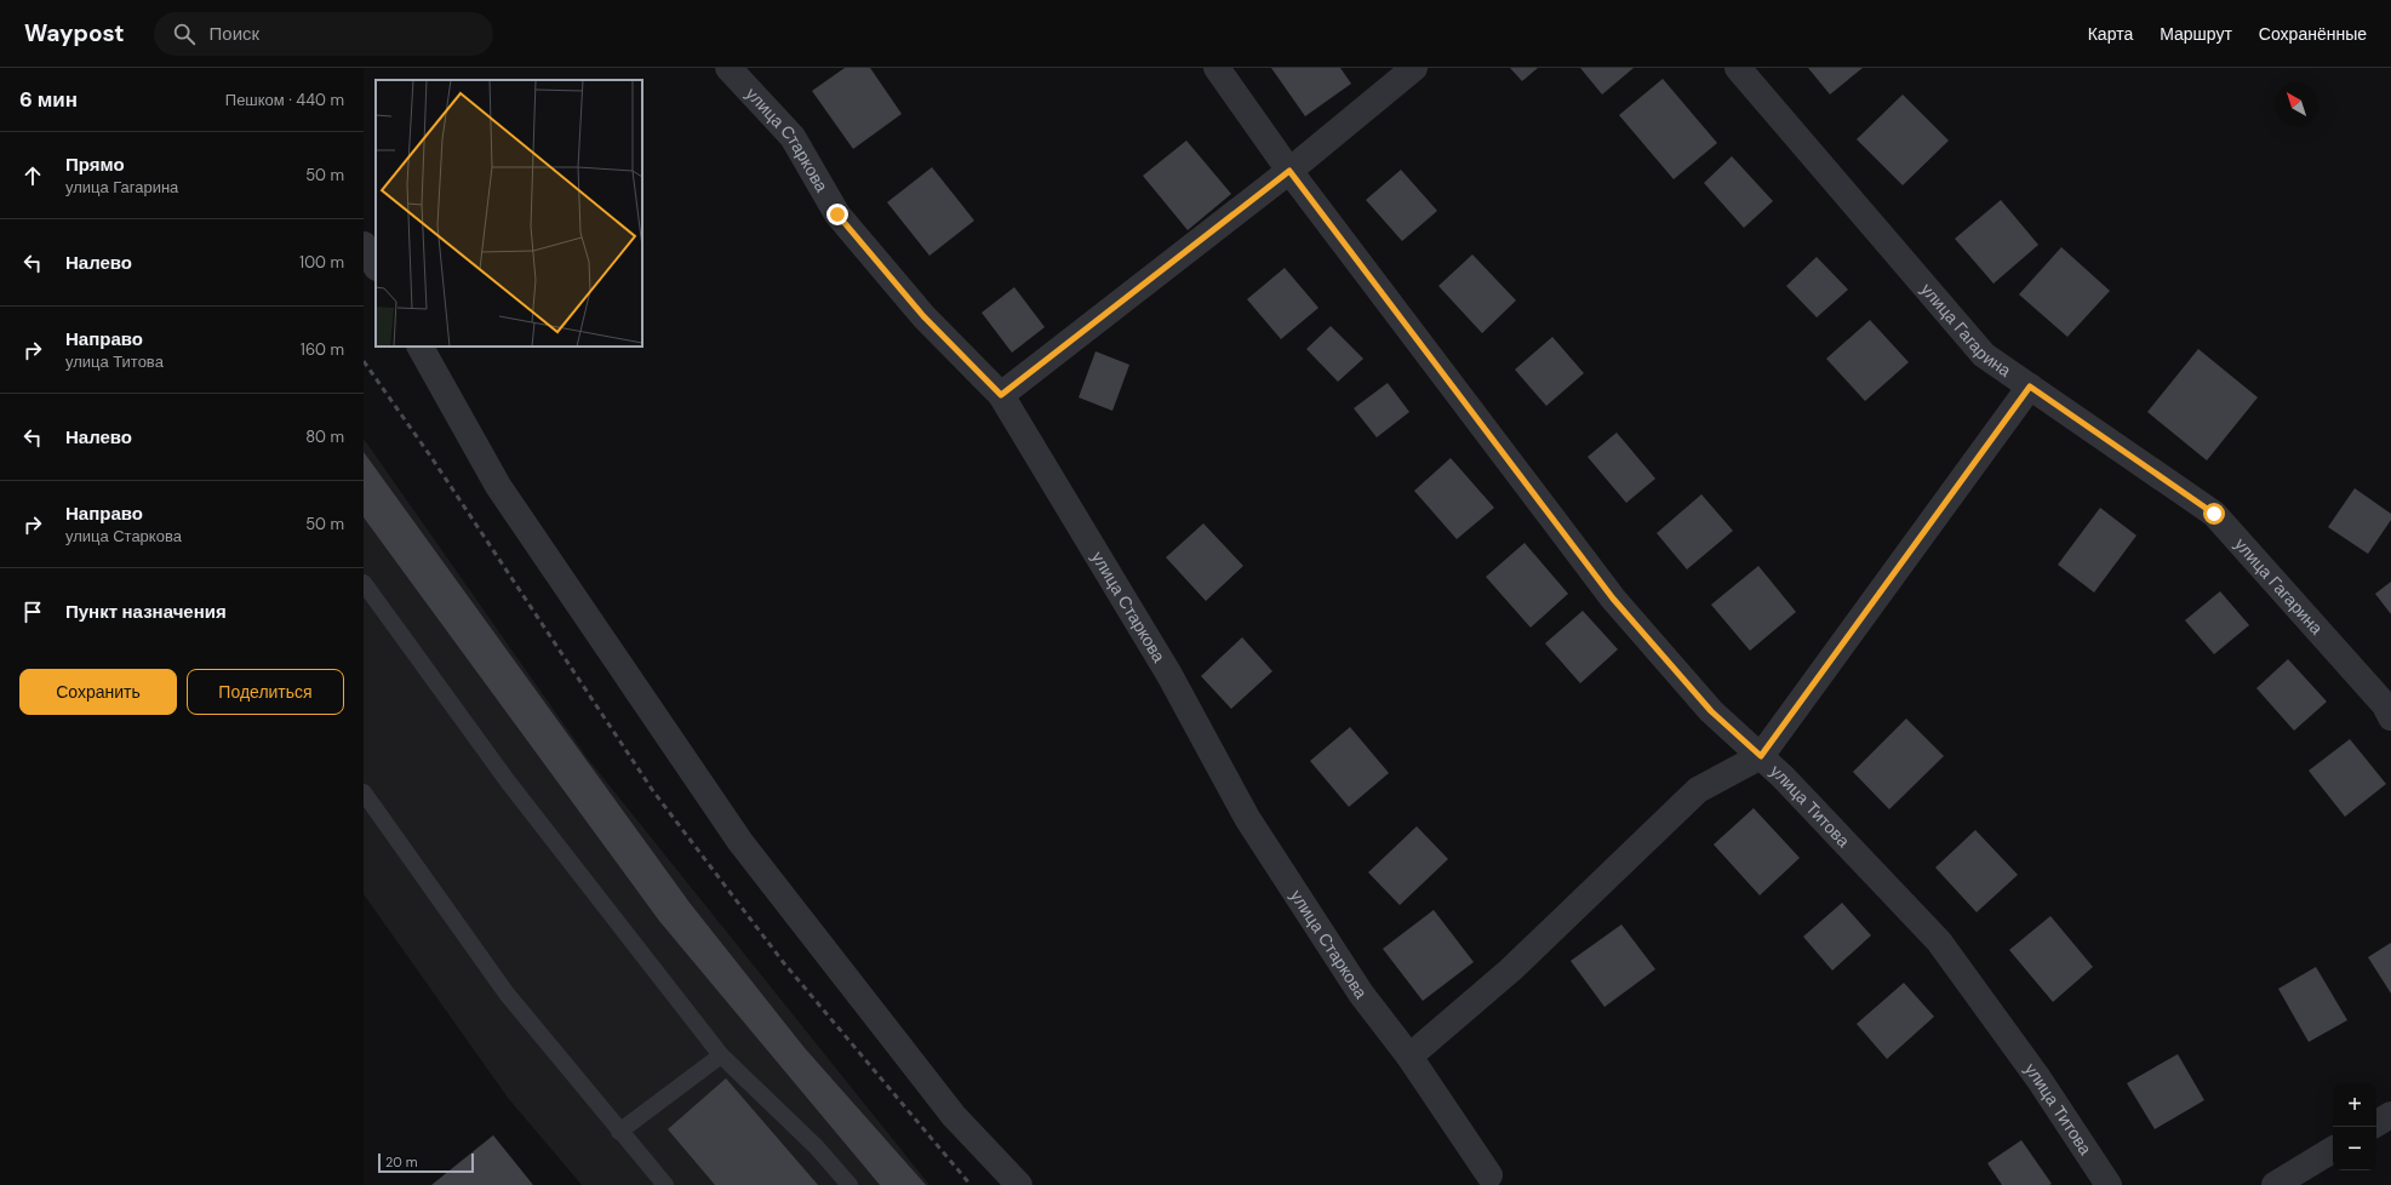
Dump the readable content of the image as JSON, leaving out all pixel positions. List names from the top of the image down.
{
  "streets": {
    "street": ["улица Старкова", "улица Гагарина", "улица Титова"]
  },
  "scale_bar": "20 m",
  "north": "top left",
  "page": {
    "header": "Waypost",
    "search": "Поиск",
    "nav": ["Карта", "Маршрут", "Сохранённые"],
    "heading": ["6 мин", "Пешком · 440 m"],
    "list": [
      ["Прямо", "улица Гагарина", "50 m"],
      ["Налево", "100 m"],
      ["Направо", "улица Титова", "160 m"],
      ["Налево", "80 m"],
      ["Направо", "улица Старкова", "50 m"],
      "Пункт назначения"
    ],
    "buttons": ["Сохранить", "Поделиться"],
    "map_buttons": ["+", "−"],
    "scale": "20 m"
  }
}
